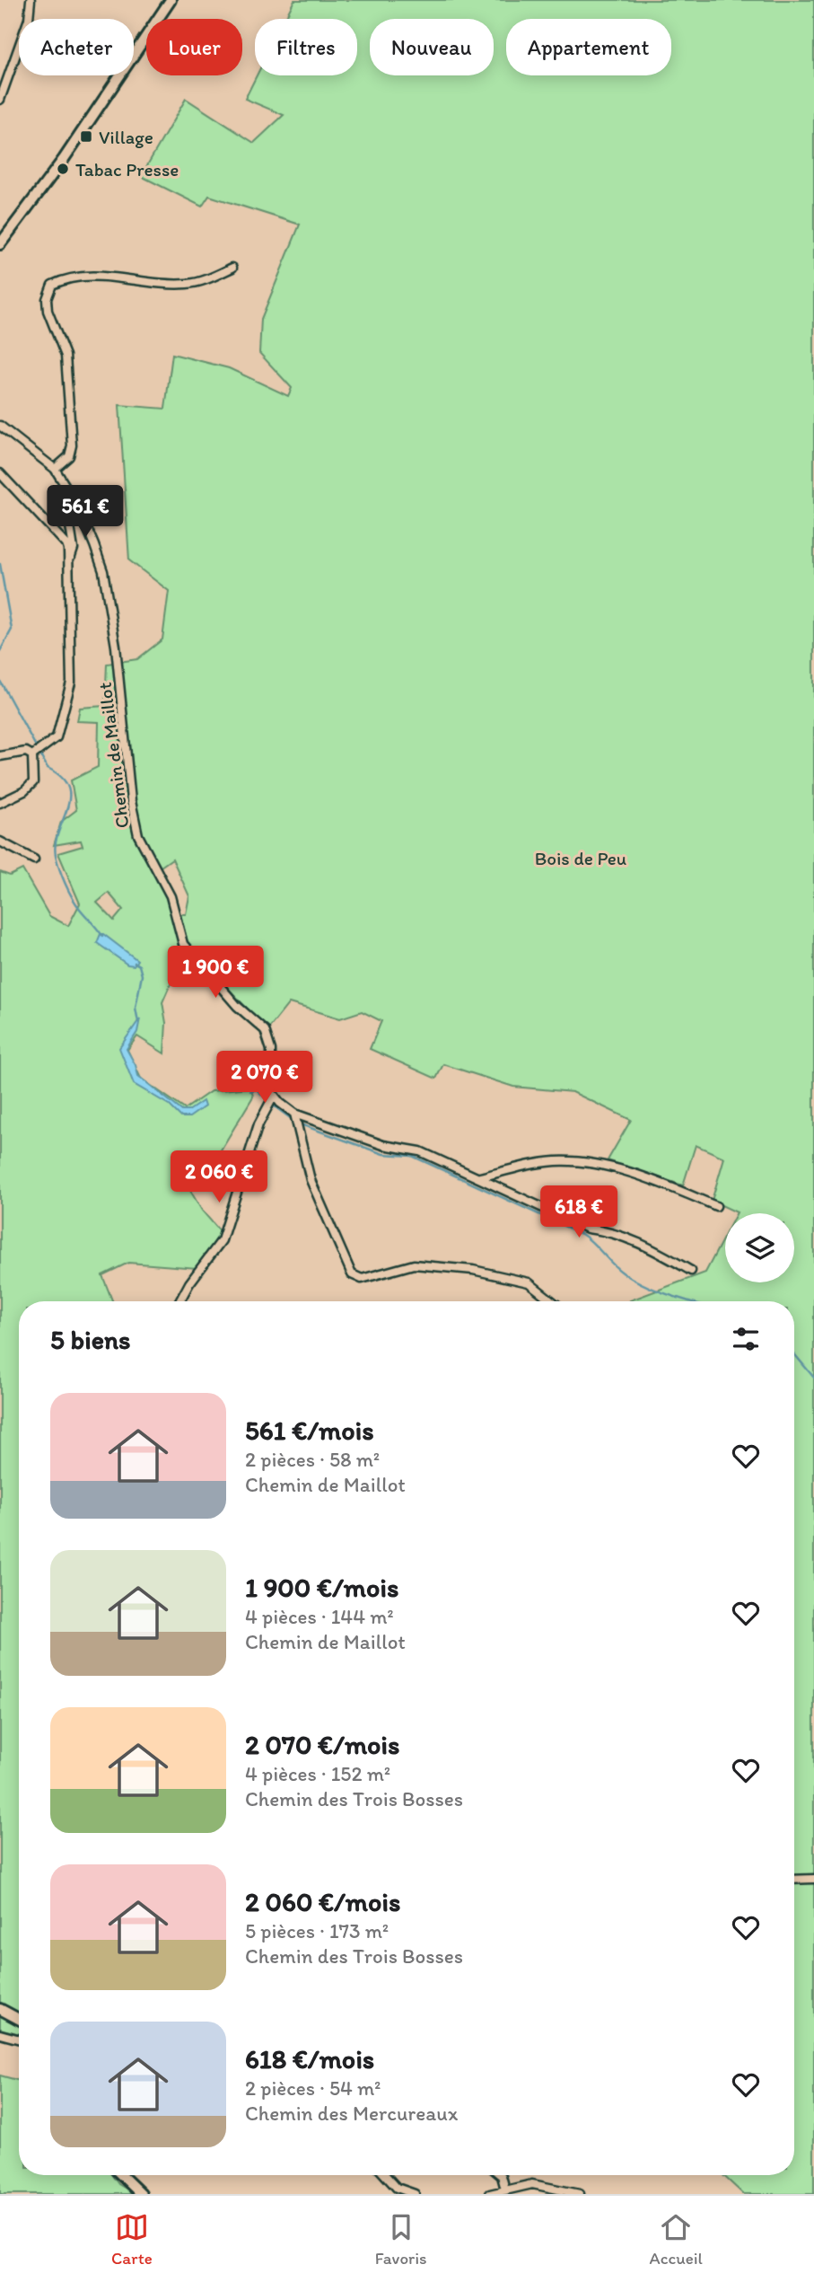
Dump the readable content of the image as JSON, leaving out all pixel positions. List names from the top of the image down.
{
  "streets": {
    "street": ["Chemin de Maillot"]
  },
  "parks": ["Bois de Peu"],
  "places": {
    "transit": ["Village"],
    "other": ["Tabac Presse"]
  },
  "page": {
    "chip": [
      "Acheter",
      "Louer",
      "Filtres",
      "Nouveau",
      "Appartement"
    ],
    "price": [
      "561 €",
      "1 900 €",
      "2 070 €",
      "2 060 €",
      "618 €"
    ],
    "heading": "5 biens",
    "list": [
      {
        "name": "561 €/mois",
        "note": "2 pièces · 58 m² · Chemin de Maillot"
      },
      {
        "name": "1 900 €/mois",
        "note": "4 pièces · 144 m² · Chemin de Maillot"
      },
      {
        "name": "2 070 €/mois",
        "note": "4 pièces · 152 m² · Chemin des Trois Bosses"
      },
      {
        "name": "2 060 €/mois",
        "note": "5 pièces · 173 m² · Chemin des Trois Bosses"
      },
      {
        "name": "618 €/mois",
        "note": "2 pièces · 54 m² · Chemin des Mercureaux"
      }
    ],
    "tabs": ["Carte", "Favoris", "Accueil"]
  }
}
